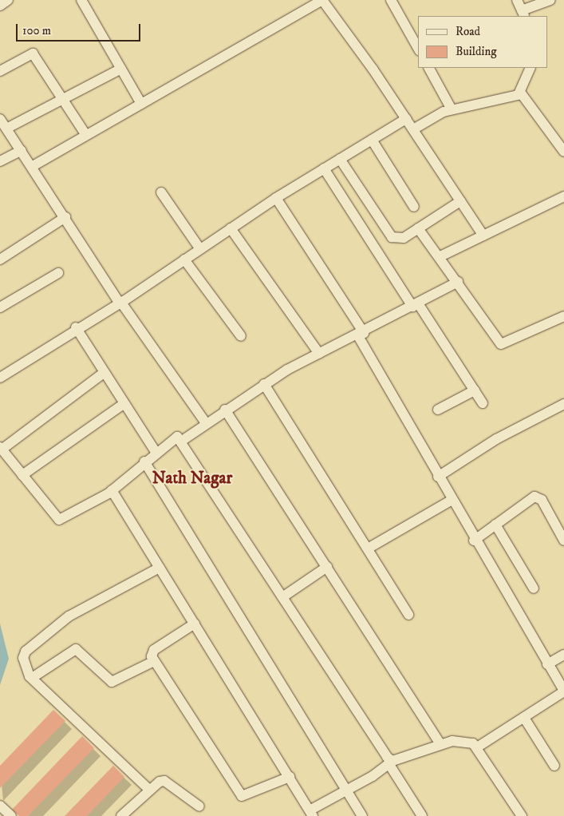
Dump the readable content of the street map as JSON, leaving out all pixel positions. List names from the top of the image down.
{
  "districts": ["Nath Nagar"],
  "legend": ["Road", "Building"],
  "scale_bar": "100 m"
}
